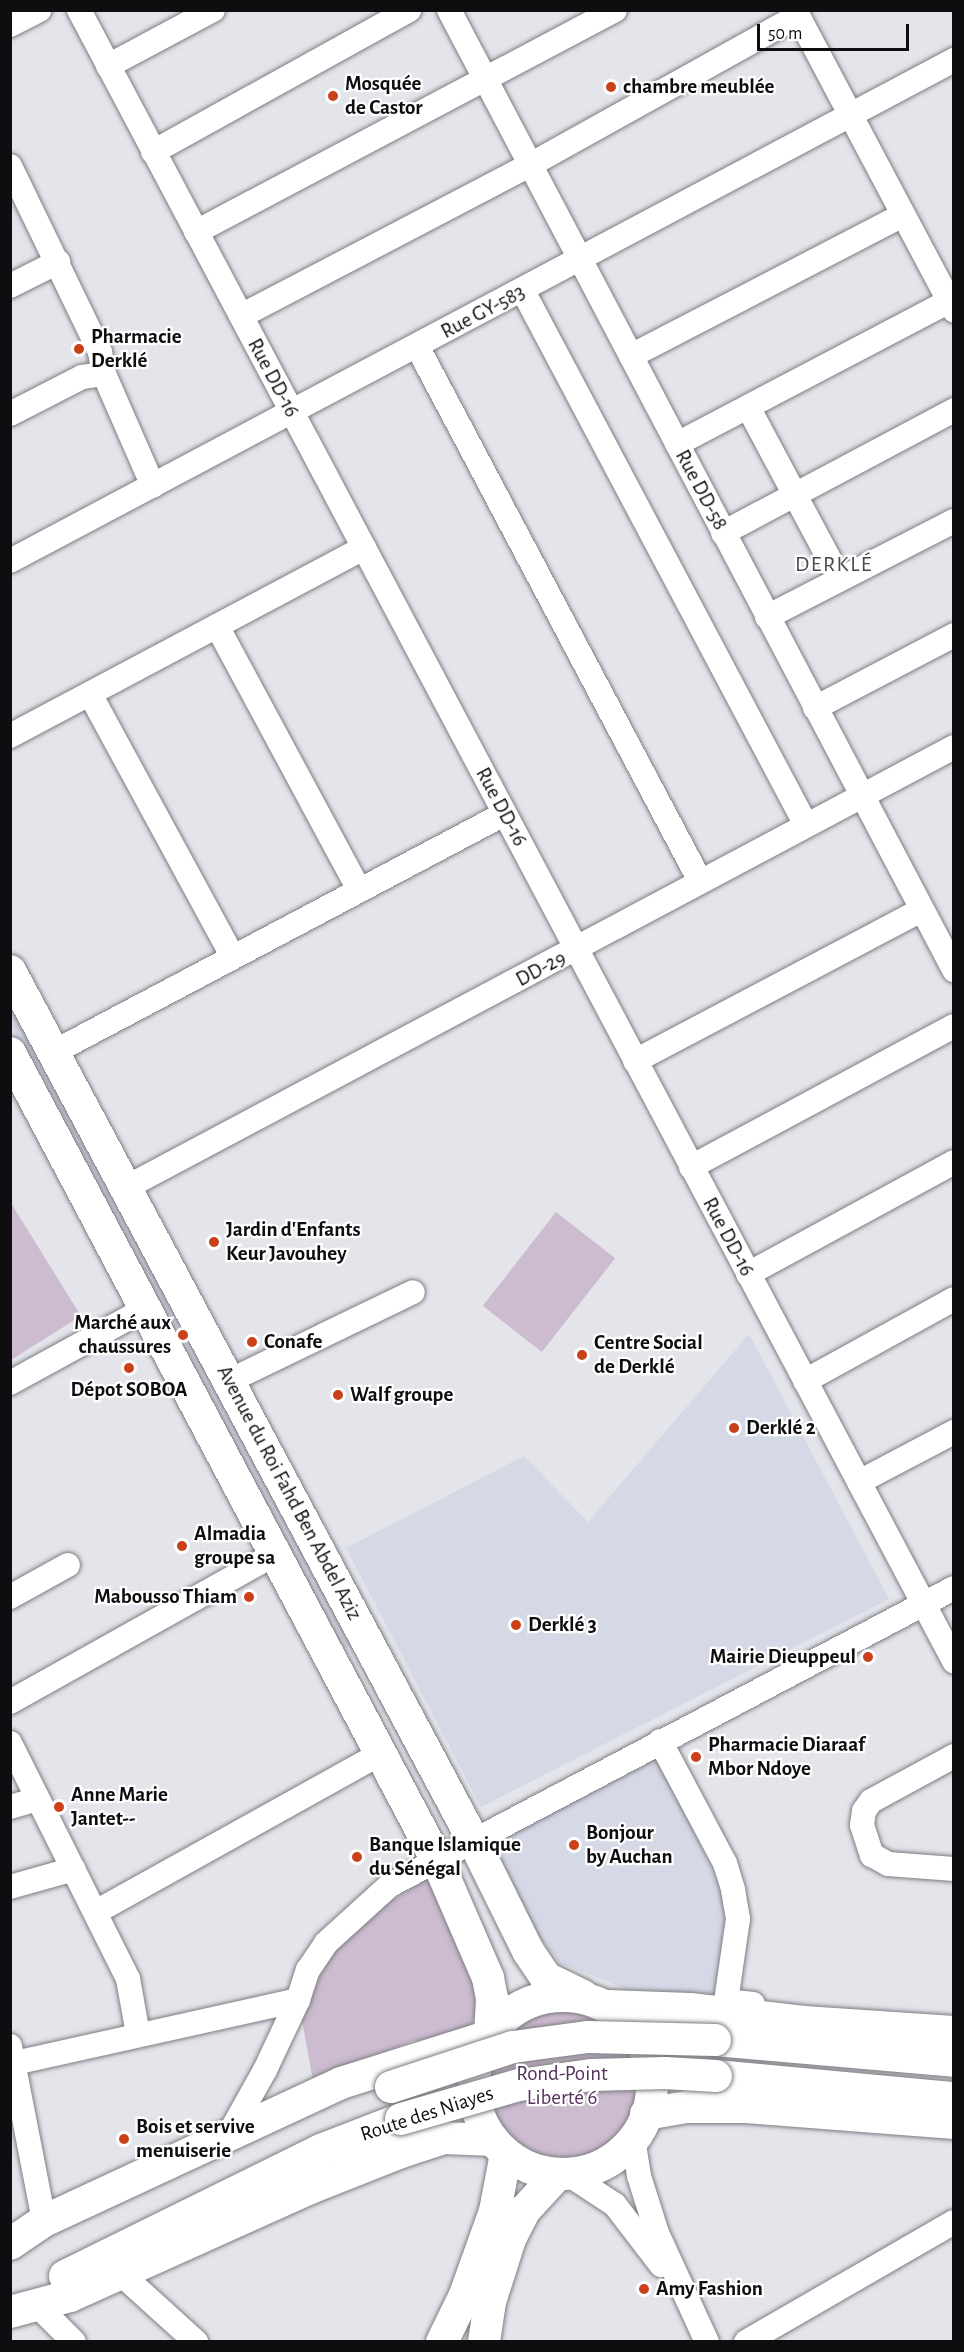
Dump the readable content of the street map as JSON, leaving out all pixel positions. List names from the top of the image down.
{
  "streets": {
    "main road": ["Avenue du Roi Fahd Ben Abdel Aziz", "Route des Niayes"],
    "street": [
      "Rue GY-583",
      "Rue DD-16",
      "Rue DD-58",
      "DD-29"
    ]
  },
  "crossings": [
    ["Rue GY-583", "Rue DD-16"],
    ["Rue GY-583", "Rue DD-58"],
    ["Rue DD-16", "DD-29"],
    ["Rue DD-58", "DD-29"],
    ["DD-29", "Avenue du Roi Fahd Ben Abdel Aziz"]
  ],
  "districts": ["DERKLÉ"],
  "parks": ["Rond-Point Liberté 6"],
  "places": [
    "chambre meublée",
    "Mosquée de Castor",
    "Pharmacie Derklé",
    "Jardin d'Enfants Keur Javouhey",
    "Marché aux chaussures",
    "Conafe",
    "Centre Social de Derklé",
    "Dépot SOBOA",
    "Walf groupe",
    "Derklé 2",
    "Almadia groupe sa",
    "Mabousso Thiam",
    "Derklé 3",
    "Mairie Dieuppeul",
    "Pharmacie Diaraaf Mbor Ndoye",
    "Anne Marie Jantet--",
    "Bonjour by Auchan",
    "Banque Islamique du Sénégal",
    "Bois et servive menuiserie",
    "Amy Fashion"
  ],
  "scale_bar": "50 m"
}
